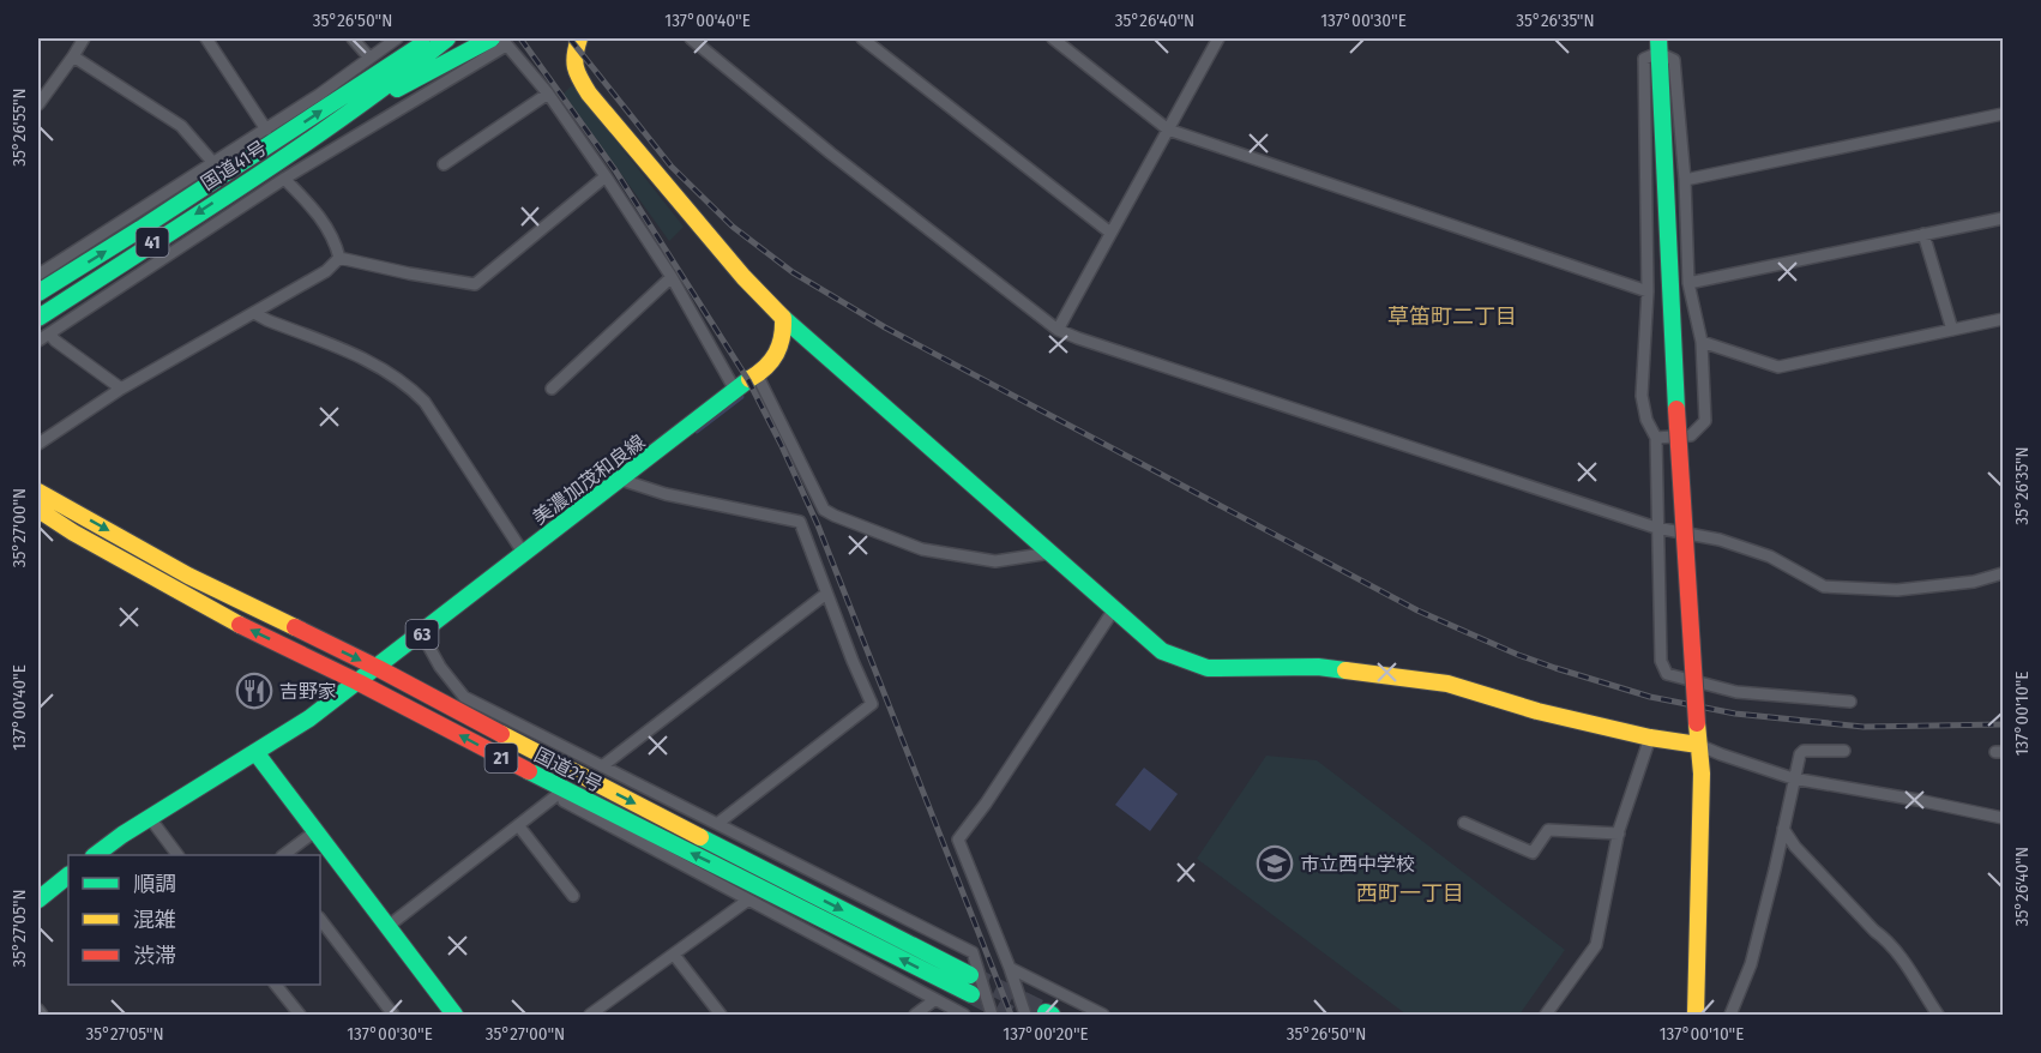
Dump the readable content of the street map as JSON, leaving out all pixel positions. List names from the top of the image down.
{
  "streets": {
    "main road": [
      "国道41号",
      "41",
      "美濃加茂和良線",
      "63",
      "21",
      "国道21号"
    ]
  },
  "crossings": [
    ["美濃加茂和良線", "国道21号"]
  ],
  "districts": ["草笛町二丁目", "西町一丁目"],
  "places": {
    "restaurant": ["吉野家"],
    "school or university": ["市立西中学校"]
  },
  "legend": ["順調", "混雑", "渋滞"],
  "coordinates": [
    "35°26'50\"N",
    "137°00'40\"E",
    "35°26'40\"N",
    "137°00'30\"E",
    "35°26'35\"N",
    "35°26'55\"N",
    "35°27'00\"N",
    "137°00'10\"E",
    "35°27'05\"N",
    "137°00'20\"E"
  ]
}
